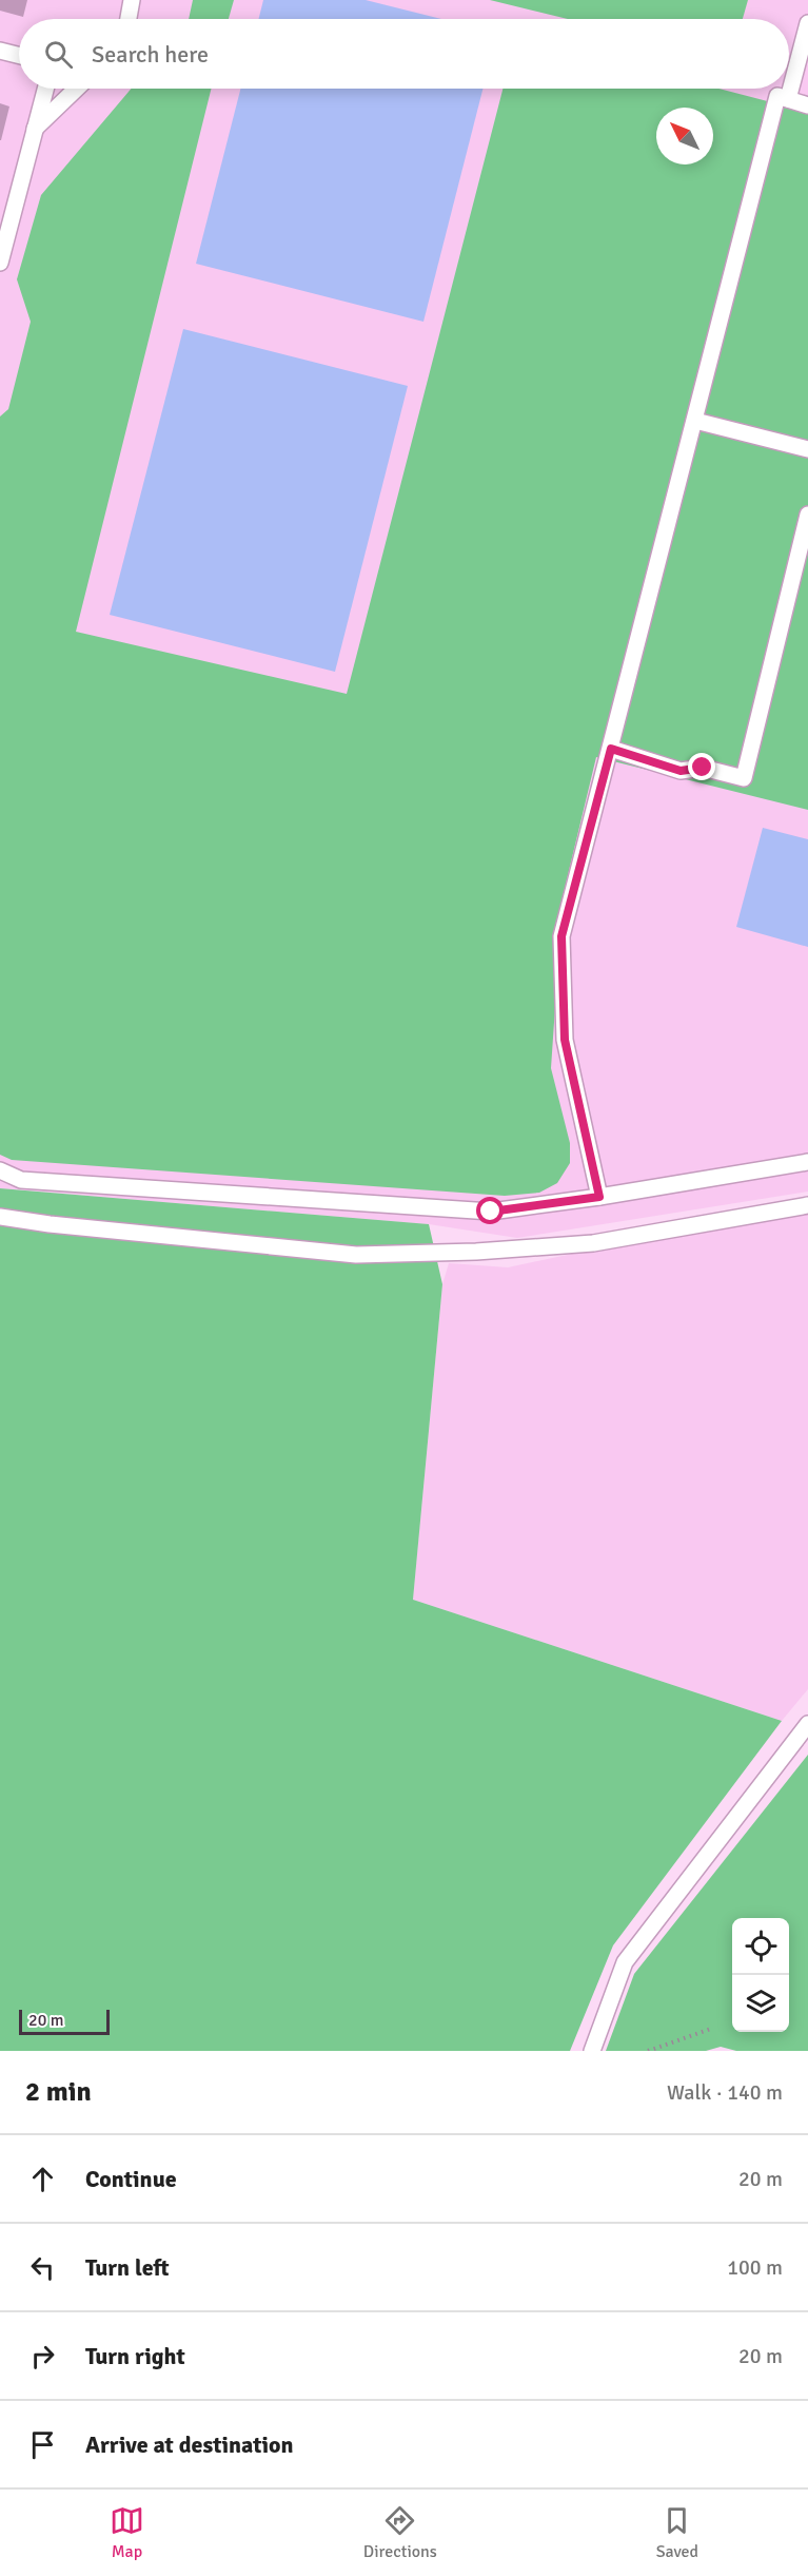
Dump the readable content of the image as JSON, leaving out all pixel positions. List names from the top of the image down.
{
  "scale_bar": "20 m",
  "north": "top left",
  "page": {
    "search": "Search here",
    "scale": "20 m",
    "heading": ["2 min", "Walk · 140 m"],
    "list": [
      ["Continue", "20 m"],
      ["Turn left", "100 m"],
      ["Turn right", "20 m"],
      "Arrive at destination"
    ],
    "nav": ["Map", "Directions", "Saved"]
  }
}
